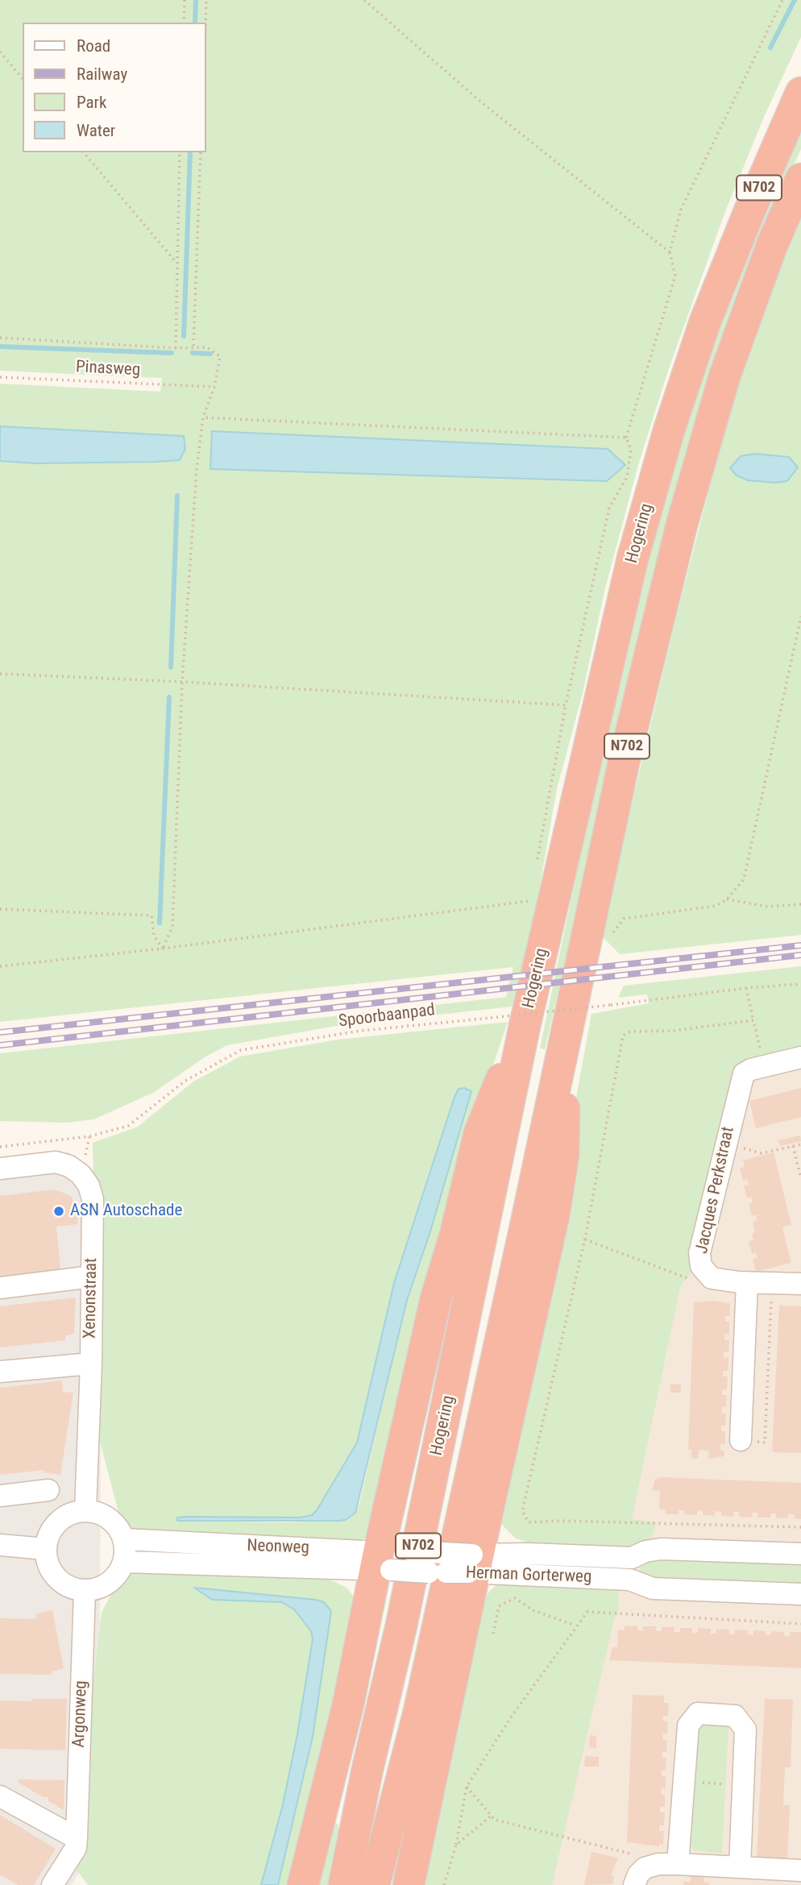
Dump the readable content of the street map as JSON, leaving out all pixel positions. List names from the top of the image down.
{
  "streets": {
    "highway": ["N702", "Hogering"],
    "street": [
      "Jacques Perkstraat",
      "Xenonstraat",
      "Neonweg",
      "Herman Gorterweg",
      "Argonweg"
    ],
    "path": ["Pinasweg", "Spoorbaanpad"]
  },
  "crossings": [
    ["N702", "Hogering"],
    ["N702", "Neonweg"],
    ["N702", "Herman Gorterweg"],
    ["Xenonstraat", "Neonweg"],
    ["Xenonstraat", "Argonweg"],
    ["Neonweg", "Herman Gorterweg"],
    ["Neonweg", "Argonweg"]
  ],
  "places": ["ASN Autoschade"],
  "legend": [
    "Road",
    "Railway",
    "Park",
    "Water"
  ]
}
